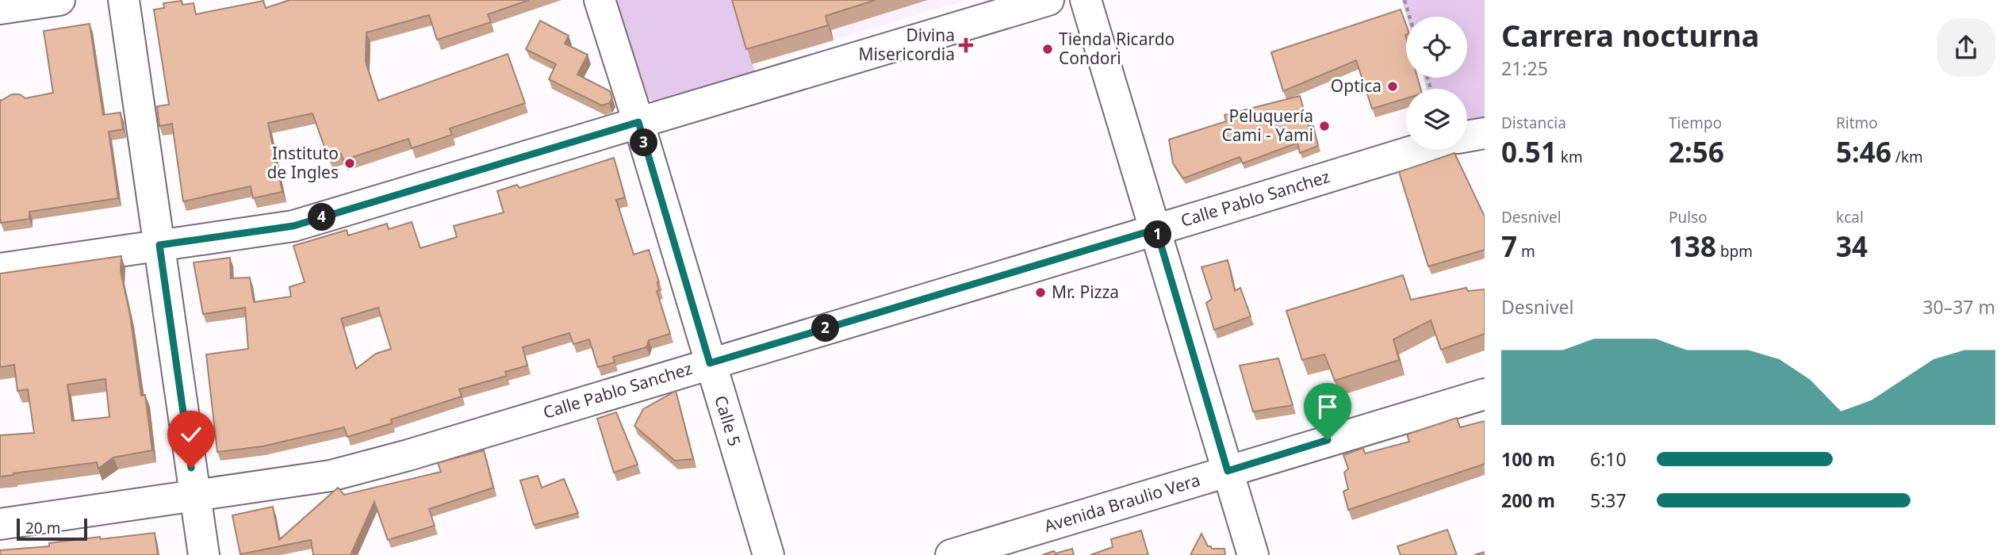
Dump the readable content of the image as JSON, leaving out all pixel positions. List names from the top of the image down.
{
  "streets": {
    "street": ["Calle Pablo Sanchez", "Calle 5", "Avenida Braulio Vera"]
  },
  "crossings": [
    ["Calle Pablo Sanchez", "Calle 5"]
  ],
  "places": {
    "health": ["Divina Misericordia"],
    "other": [
      "Tienda Ricardo Condori",
      "Optica",
      "Peluquería Cami - Yami",
      "Instituto de Ingles",
      "Mr. Pizza"
    ]
  },
  "scale_bar": "20 m",
  "page": {
    "heading": ["Carrera nocturna", "21:25"],
    "stats": [
      ["Distancia", "0.51 km"],
      ["Tiempo", "2:56"],
      ["Ritmo", "5:46 /km"],
      ["Desnivel", "7 m"],
      ["Pulso", "138 bpm"],
      ["kcal", "34"]
    ],
    "pins": [
      "3",
      "4",
      "1",
      "2"
    ],
    "chart": ["Desnivel", "30–37 m"],
    "list": [
      {
        "name": "100 m",
        "note": "6:10"
      },
      {
        "name": "200 m",
        "note": "5:37"
      }
    ],
    "scale": "20 m"
  }
}
